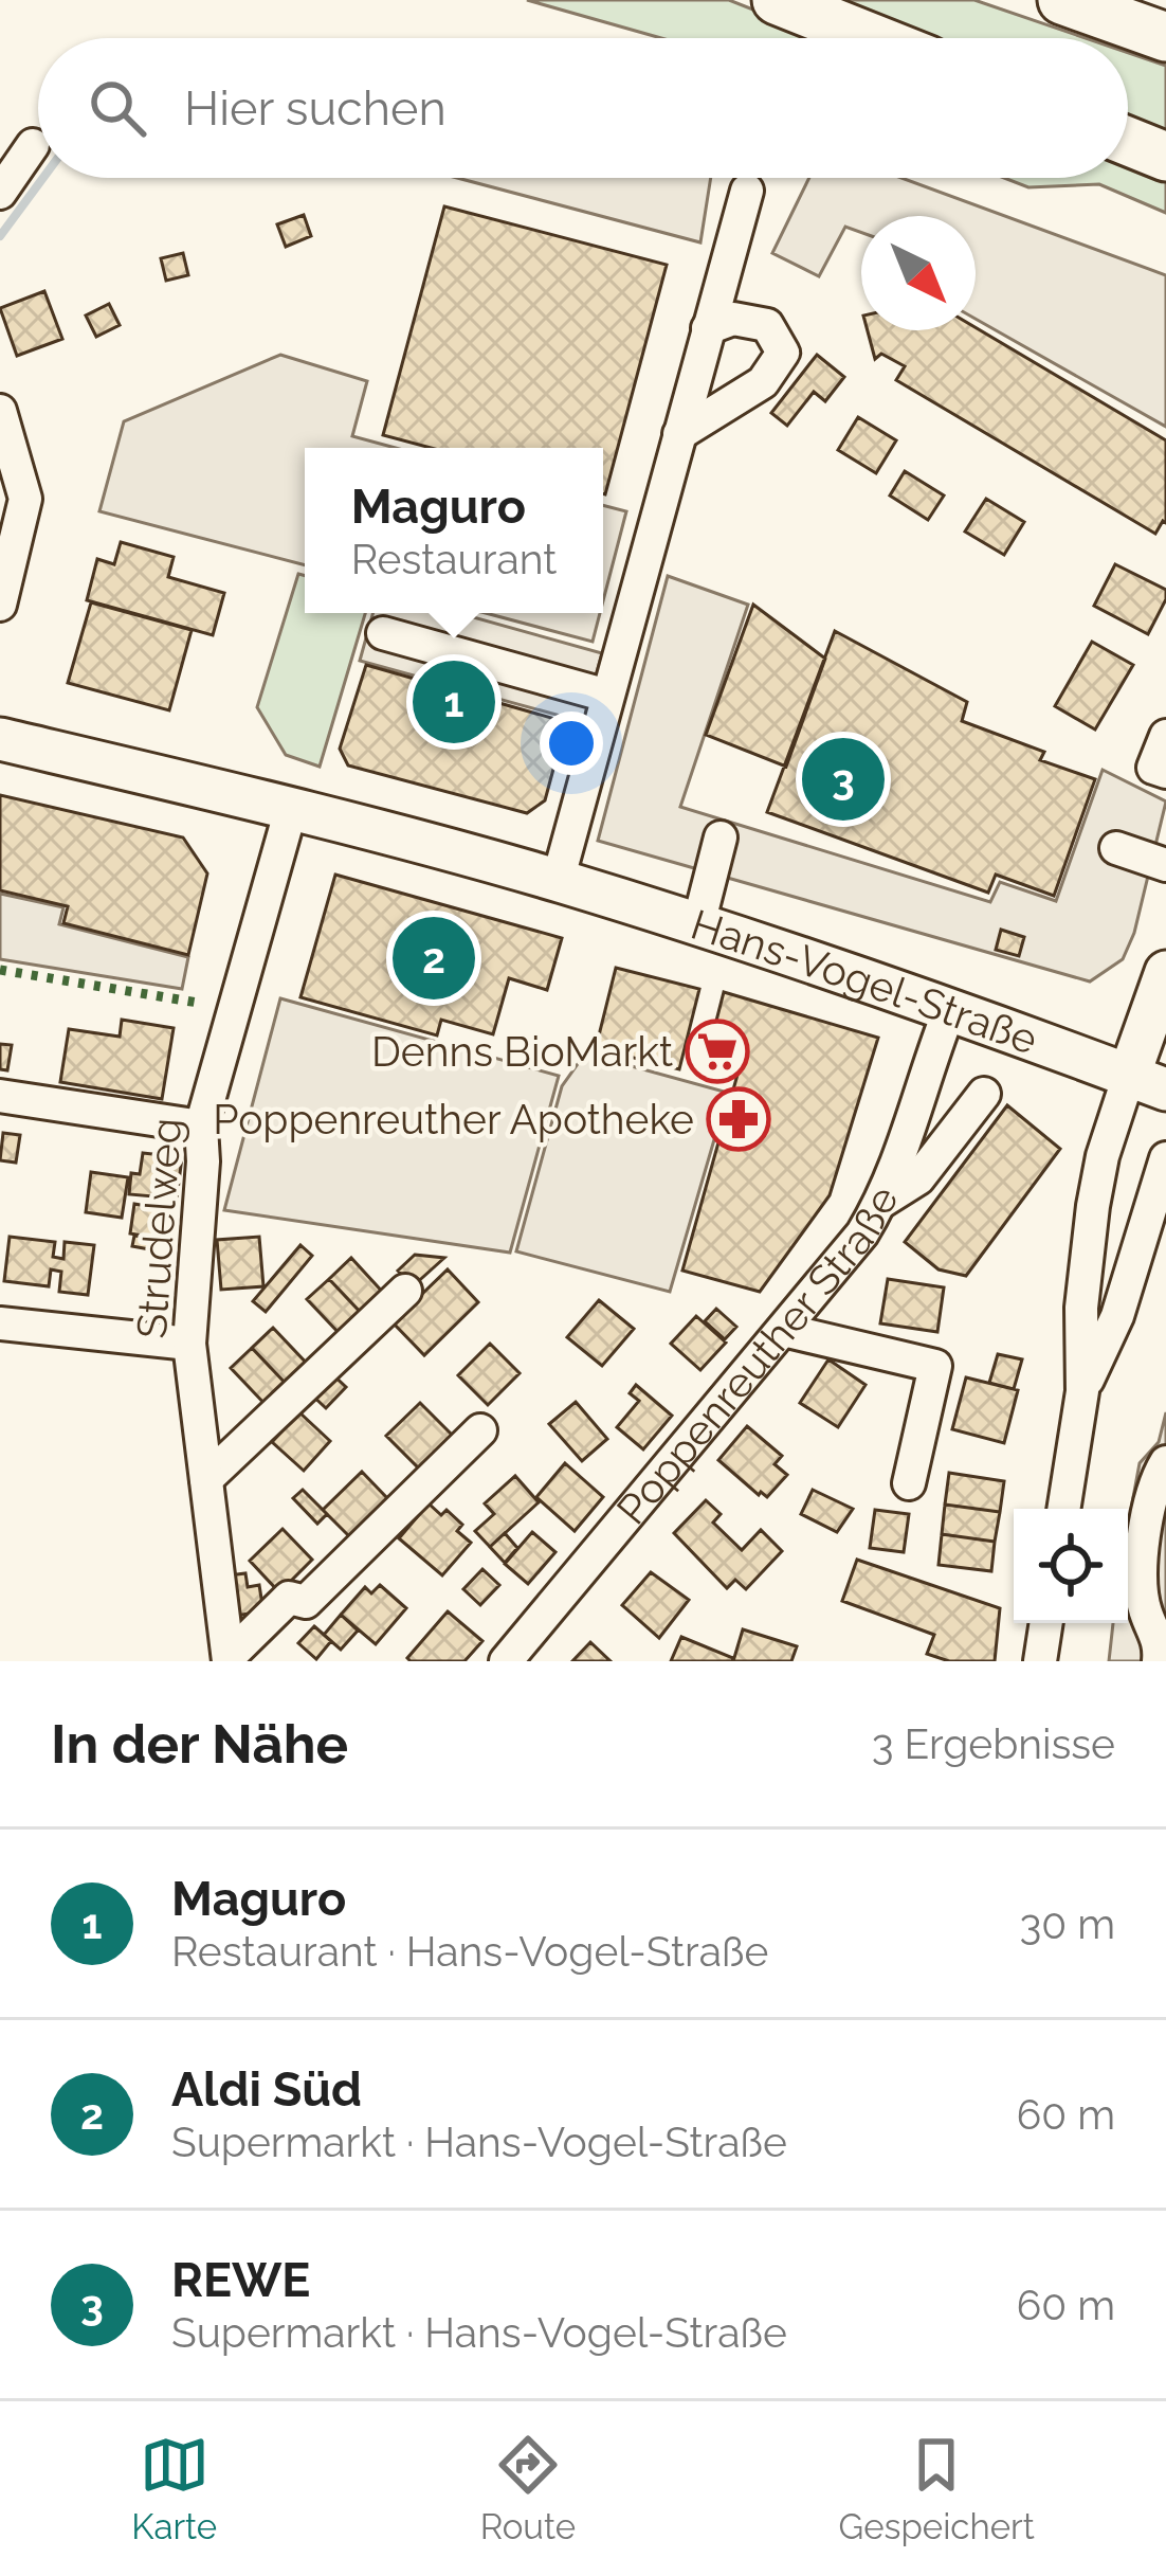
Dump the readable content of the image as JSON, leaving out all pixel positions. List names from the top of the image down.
{
  "streets": {
    "main road": ["Hans-Vogel-Straße"],
    "street": ["Strudelweg", "Poppenreuther Straße"]
  },
  "crossings": [
    ["Hans-Vogel-Straße", "Strudelweg"],
    ["Hans-Vogel-Straße", "Poppenreuther Straße"]
  ],
  "places": {
    "supermarket": ["Denns BioMarkt"],
    "pharmacy": ["Poppenreuther Apotheke"]
  },
  "north": "bottom right",
  "page": {
    "search": "Hier suchen",
    "popup": ["Maguro", "Restaurant"],
    "pins": ["1", "3", "2"],
    "heading": ["In der Nähe", "3 Ergebnisse"],
    "list": [
      {
        "mark": "1",
        "name": "Maguro",
        "note": "Restaurant · Hans-Vogel-Straße",
        "value": "30 m"
      },
      {
        "mark": "2",
        "name": "Aldi Süd",
        "note": "Supermarkt · Hans-Vogel-Straße",
        "value": "60 m"
      },
      {
        "mark": "3",
        "name": "REWE",
        "note": "Supermarkt · Hans-Vogel-Straße",
        "value": "60 m"
      }
    ],
    "nav": ["Karte", "Route", "Gespeichert"]
  }
}
